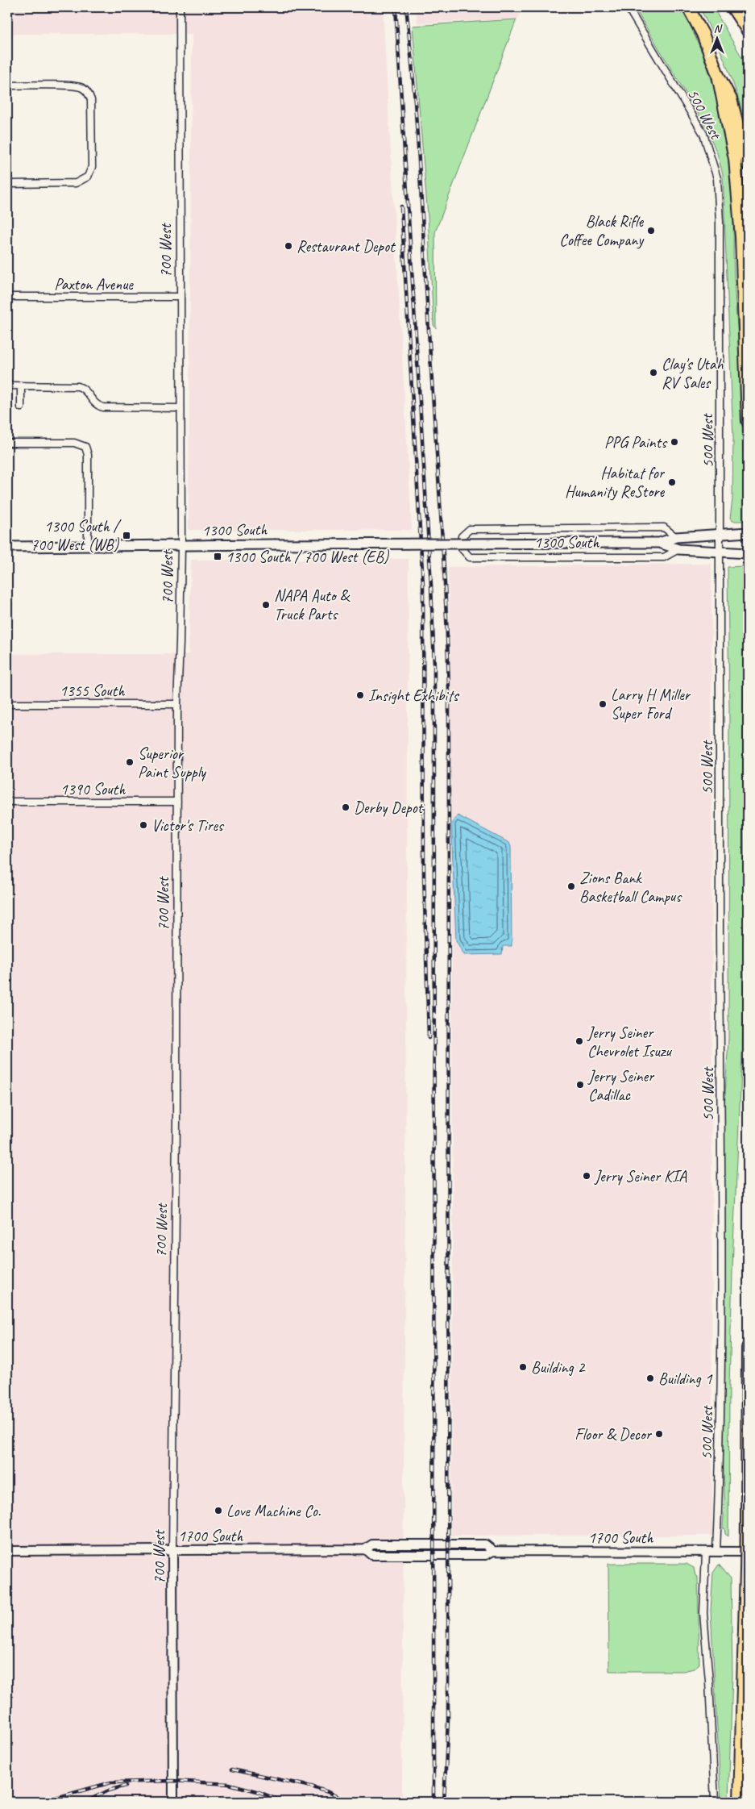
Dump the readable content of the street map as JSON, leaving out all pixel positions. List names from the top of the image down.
{
  "streets": {
    "main road": ["1300 South"],
    "street": [
      "500 West",
      "700 West",
      "Paxton Avenue",
      "1355 South",
      "1390 South",
      "1700 South"
    ]
  },
  "crossings": [
    ["500 West", "1300 South"],
    ["500 West", "1700 South"],
    ["700 West", "Paxton Avenue"],
    ["700 West", "1300 South"],
    ["700 West", "1355 South"],
    ["700 West", "1390 South"],
    ["700 West", "1700 South"]
  ],
  "places": {
    "other": [
      "Black Rifle Coffee Company",
      "Restaurant Depot",
      "Clay's Utah RV Sales",
      "PPG Paints",
      "Habitat for Humanity ReStore",
      "NAPA Auto & Truck Parts",
      "Insight Exhibits",
      "Larry H Miller Super Ford",
      "Superior Paint Supply",
      "Derby Depot",
      "Victor's Tires",
      "Zions Bank Basketball Campus",
      "Jerry Seiner Chevrolet Isuzu",
      "Jerry Seiner Cadillac",
      "Jerry Seiner KIA",
      "Building 2",
      "Building 1",
      "Floor & Decor",
      "Love Machine Co."
    ],
    "transit": ["1300 South / 700 West (WB)", "1300 South / 700 West (EB)"]
  },
  "north": "top"
}
